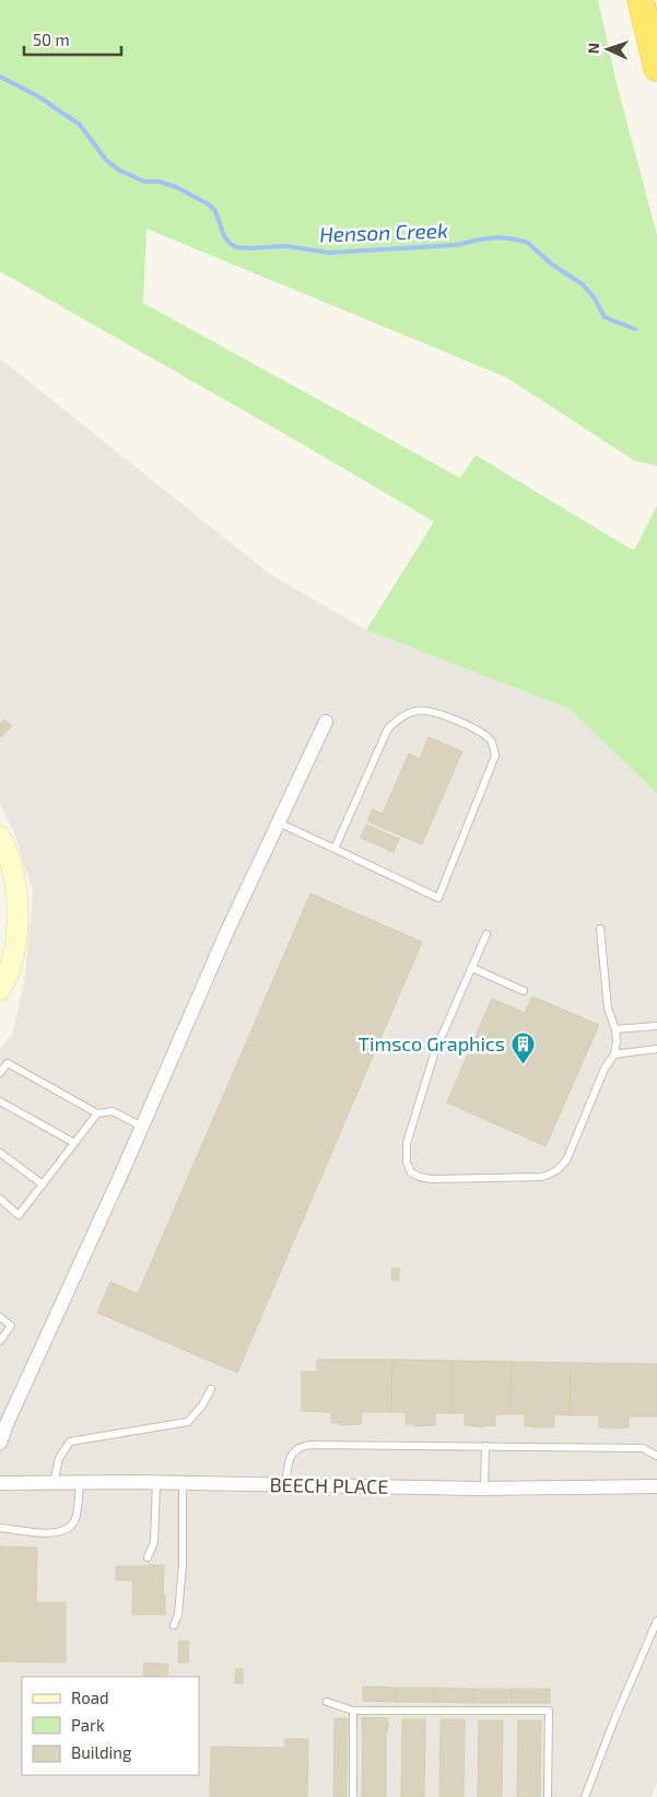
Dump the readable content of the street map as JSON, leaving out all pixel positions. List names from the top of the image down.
{
  "streets": {
    "street": ["BEECH PLACE"]
  },
  "water": ["Henson Creek"],
  "places": {
    "building": ["Timsco Graphics"]
  },
  "legend": ["Road", "Park", "Building"],
  "scale_bar": "50 m",
  "north": "left"
}
